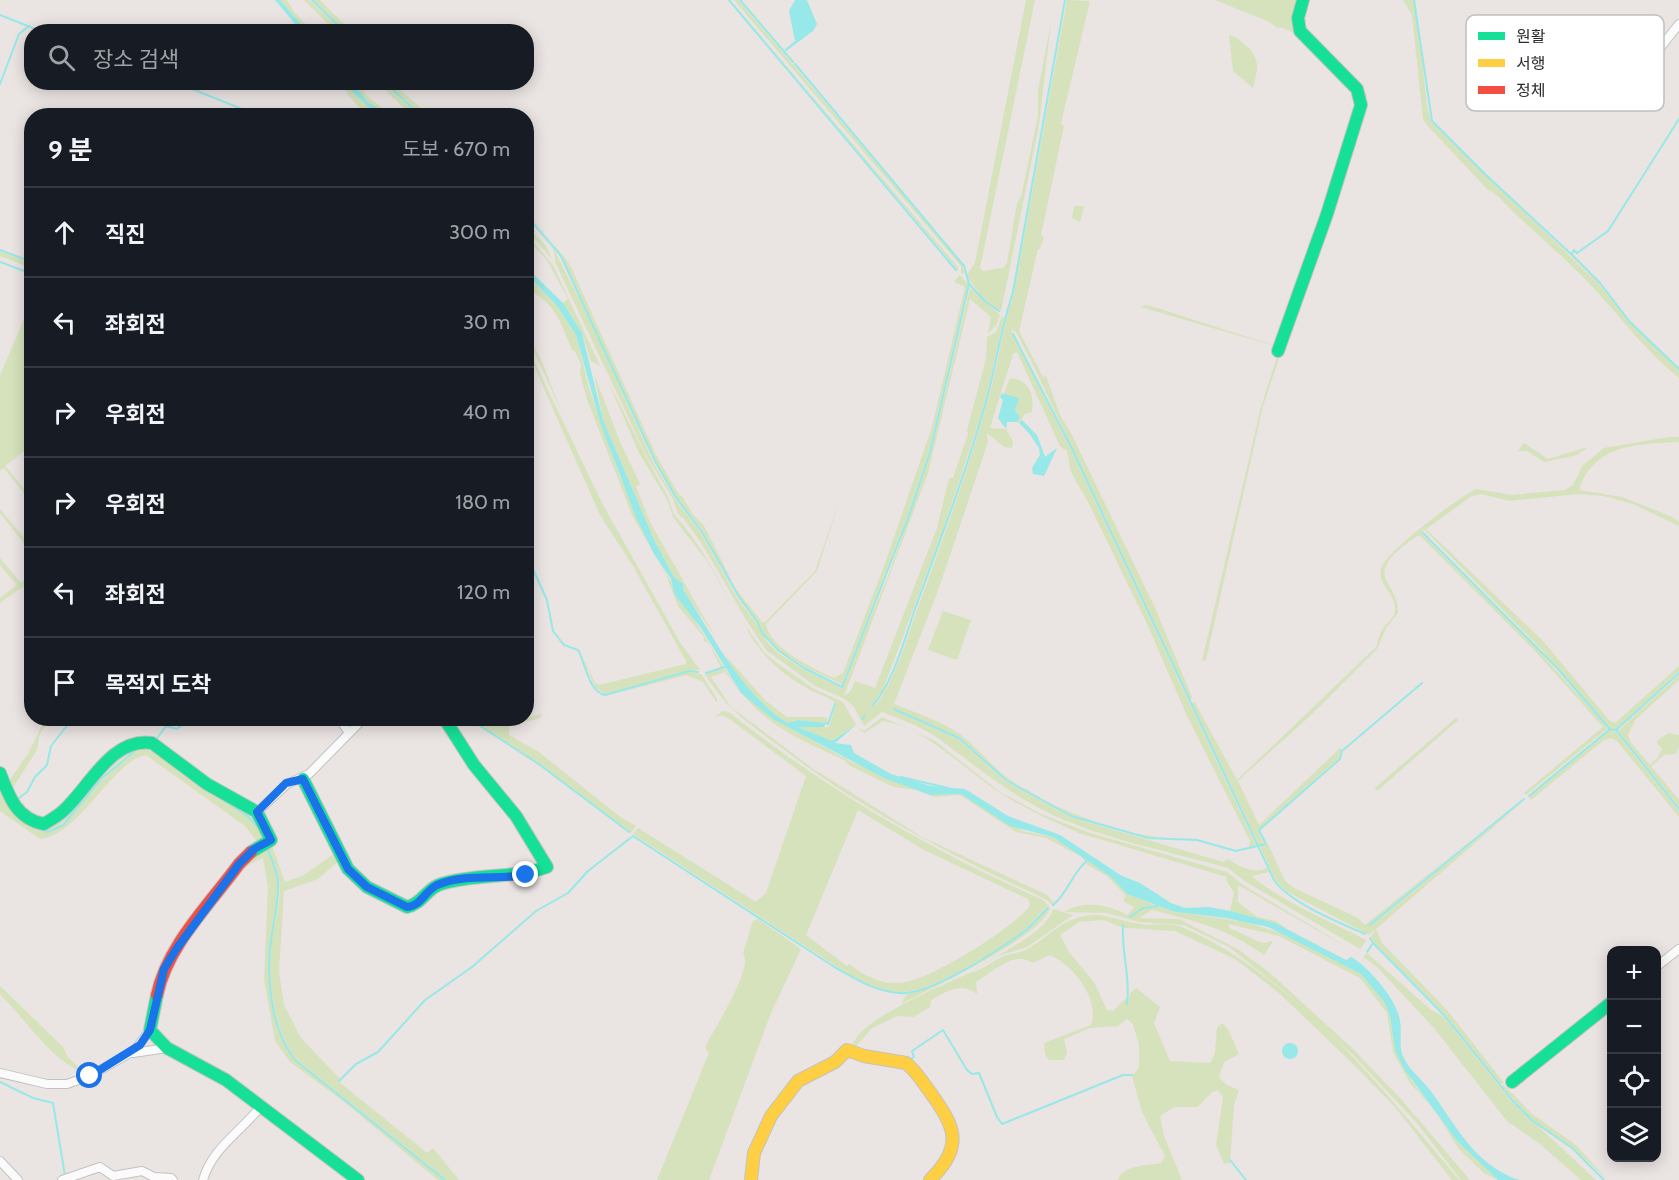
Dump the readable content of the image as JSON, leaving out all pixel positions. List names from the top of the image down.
{
  "legend": ["원활", "서행", "정체"],
  "page": {
    "search": "장소 검색",
    "heading": ["9 분", "도보 · 670 m"],
    "list": [
      ["직진", "300 m"],
      ["좌회전", "30 m"],
      ["우회전", "40 m"],
      ["우회전", "180 m"],
      ["좌회전", "120 m"],
      "목적지 도착"
    ],
    "map_buttons": ["+", "−"]
  }
}
